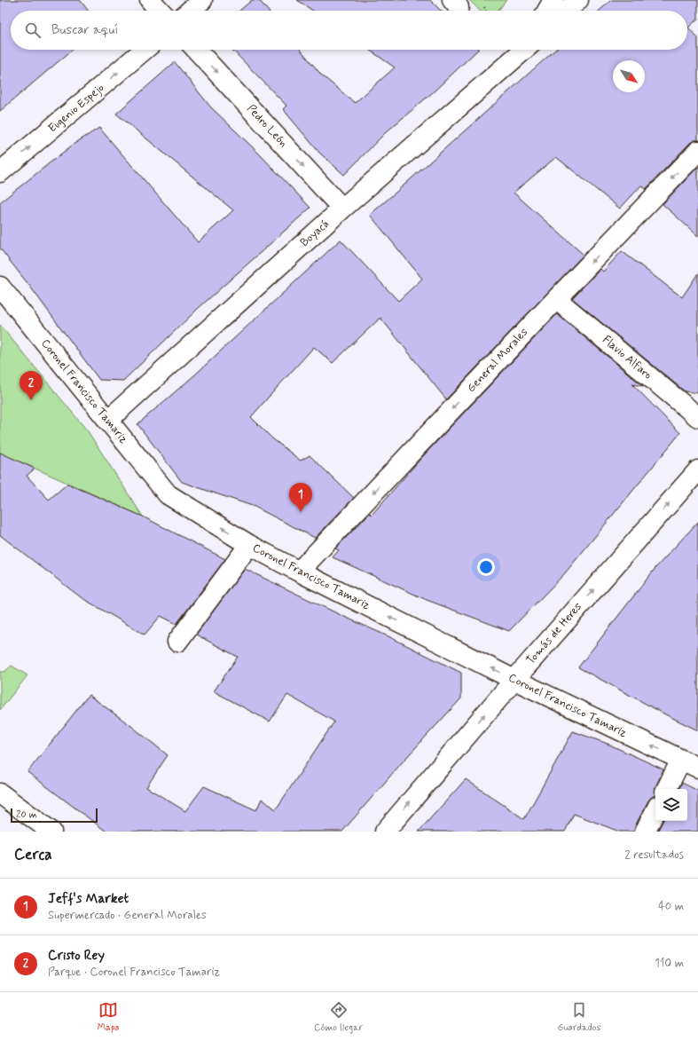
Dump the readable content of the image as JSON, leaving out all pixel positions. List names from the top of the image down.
{
  "streets": {
    "street": [
      "Eugenio Espejo",
      "Pedro León",
      "Boyacá",
      "Flavio Alfaro",
      "General Morales",
      "Coronel Francisco Tamariz",
      "Tomás de Heres"
    ]
  },
  "crossings": [
    ["Pedro León", "Boyacá"],
    ["Boyacá", "Coronel Francisco Tamariz"],
    ["Flavio Alfaro", "General Morales"],
    ["General Morales", "Coronel Francisco Tamariz"],
    ["Coronel Francisco Tamariz", "Tomás de Heres"]
  ],
  "one_way": [
    "Eugenio Espejo",
    "Pedro León",
    "General Morales",
    "Coronel Francisco Tamariz",
    "Tomás de Heres"
  ],
  "scale_bar": "20 m",
  "north": "bottom right",
  "page": {
    "search": "Buscar aquí",
    "pins": ["2", "1"],
    "scale": "20 m",
    "heading": ["Cerca", "2 resultados"],
    "list": [
      {
        "mark": "1",
        "name": "Jeff's Market",
        "note": "Supermercado · General Morales",
        "value": "40 m"
      },
      {
        "mark": "2",
        "name": "Cristo Rey",
        "note": "Parque · Coronel Francisco Tamariz",
        "value": "110 m"
      }
    ],
    "nav": ["Mapa", "Cómo llegar", "Guardados"]
  }
}
